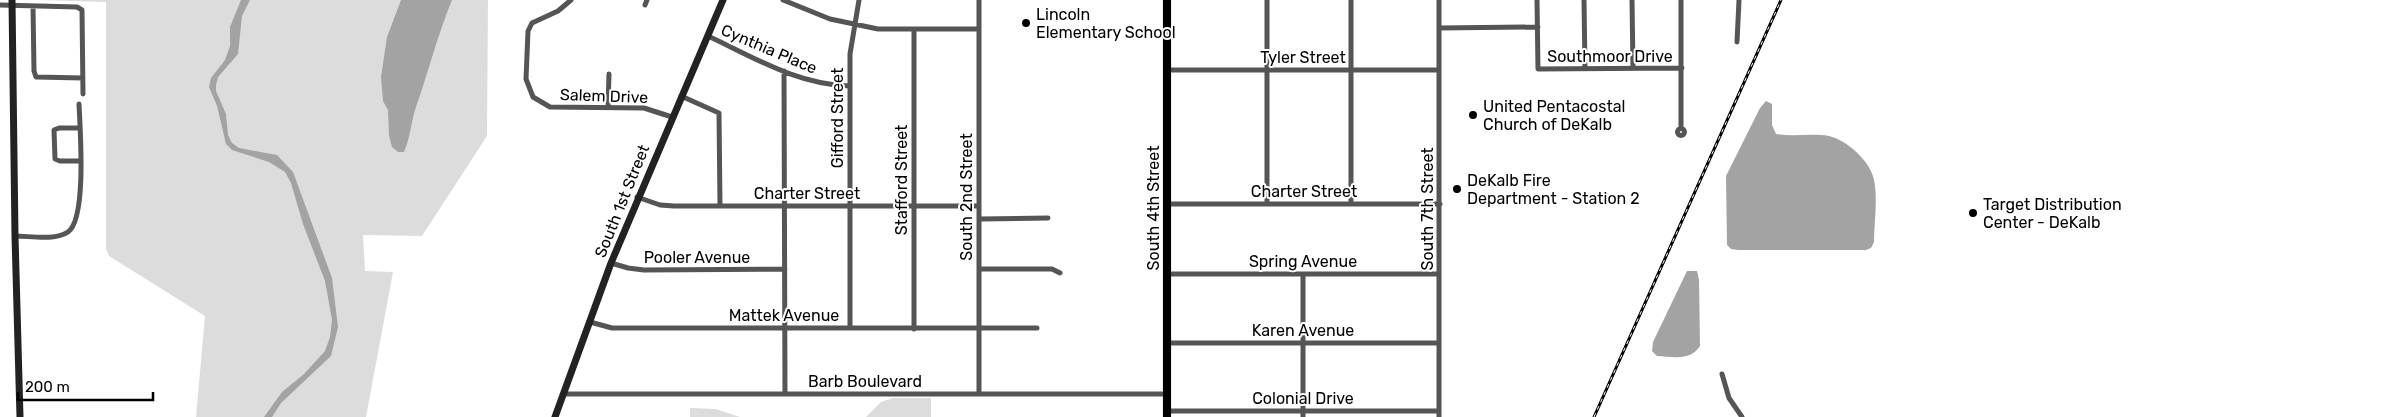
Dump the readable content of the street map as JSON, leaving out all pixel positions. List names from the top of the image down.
{
  "streets": {
    "main road": ["South 4th Street"],
    "street": [
      "Cynthia Place",
      "Southmoor Drive",
      "Tyler Street",
      "Salem Drive",
      "Gifford Street",
      "Stafford Street",
      "Charter Street",
      "South 2nd Street",
      "South 1st Street",
      "South 7th Street",
      "Pooler Avenue",
      "Spring Avenue",
      "Mattek Avenue",
      "Karen Avenue",
      "Barb Boulevard",
      "Colonial Drive"
    ]
  },
  "crossings": [
    ["Cynthia Place", "Gifford Street"],
    ["Cynthia Place", "South 1st Street"],
    ["Southmoor Drive", "South 7th Street"],
    ["Tyler Street", "South 4th Street"],
    ["Tyler Street", "South 7th Street"],
    ["Salem Drive", "South 1st Street"],
    ["Gifford Street", "Charter Street"],
    ["Gifford Street", "Mattek Avenue"],
    ["Stafford Street", "Charter Street"],
    ["Stafford Street", "Mattek Avenue"],
    ["Charter Street", "South 2nd Street"],
    ["Charter Street", "South 1st Street"],
    ["Charter Street", "South 4th Street"],
    ["Charter Street", "South 7th Street"],
    ["South 2nd Street", "Mattek Avenue"],
    ["South 2nd Street", "Barb Boulevard"],
    ["South 1st Street", "Pooler Avenue"],
    ["South 1st Street", "Mattek Avenue"],
    ["South 1st Street", "Barb Boulevard"],
    ["South 4th Street", "Spring Avenue"],
    ["South 4th Street", "Karen Avenue"],
    ["South 4th Street", "Barb Boulevard"],
    ["South 4th Street", "Colonial Drive"],
    ["South 7th Street", "Spring Avenue"],
    ["South 7th Street", "Karen Avenue"],
    ["South 7th Street", "Colonial Drive"]
  ],
  "places": [
    "Lincoln Elementary School",
    "United Pentacostal Church of DeKalb",
    "DeKalb Fire Department - Station 2",
    "Target Distribution Center - DeKalb"
  ],
  "scale_bar": "200 m"
}
